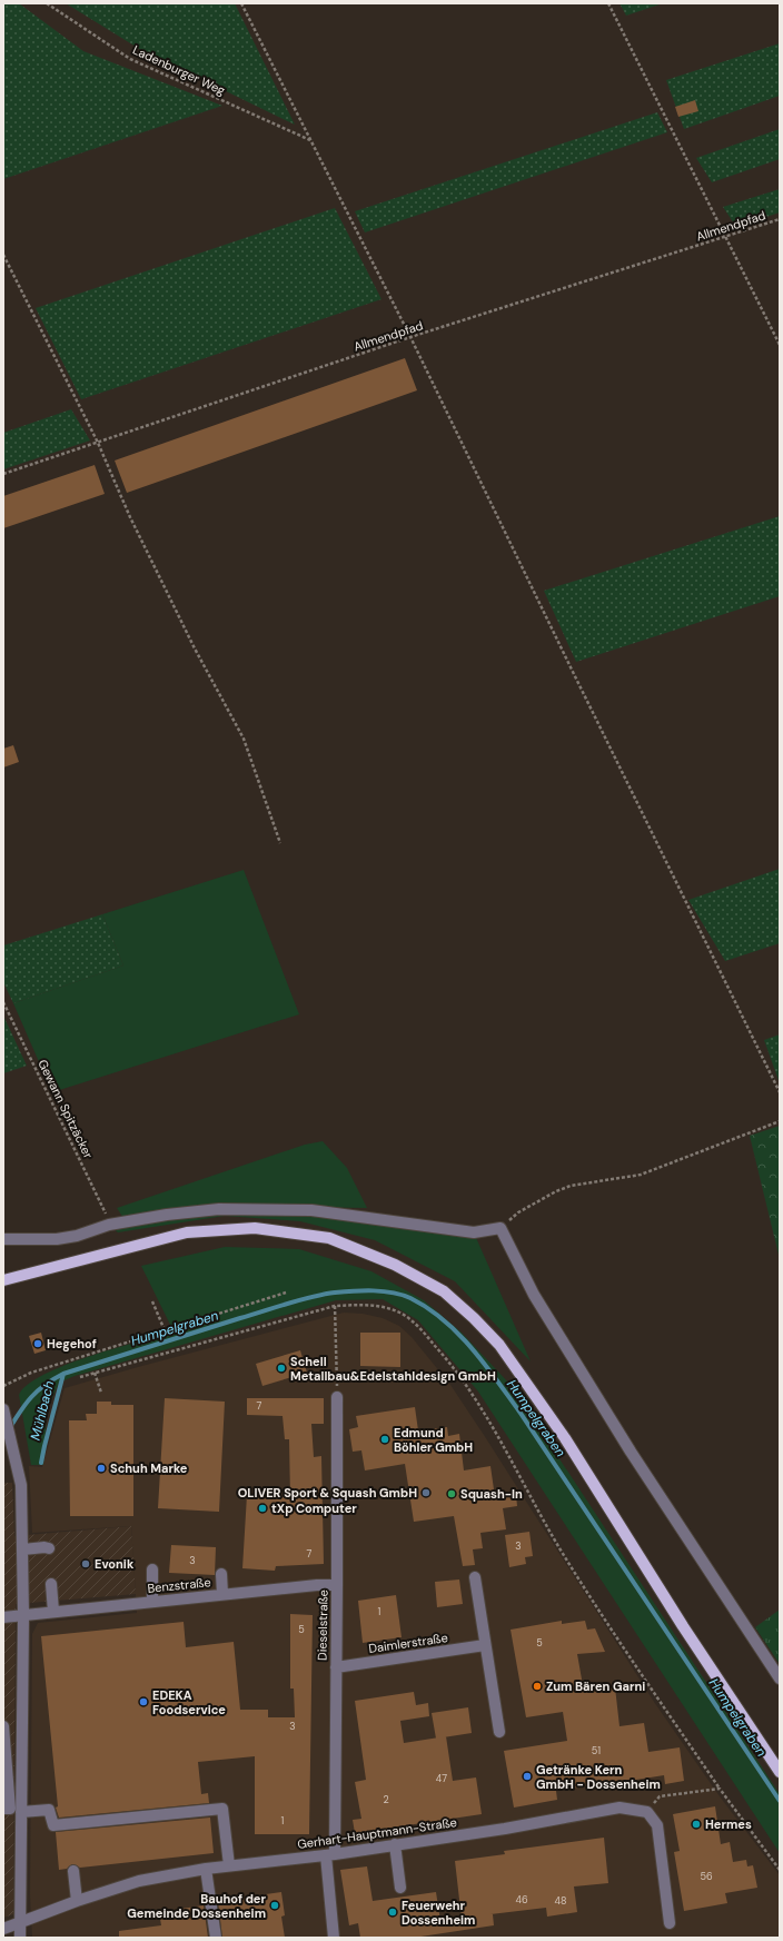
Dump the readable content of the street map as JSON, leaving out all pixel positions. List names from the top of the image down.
{
  "streets": {
    "street": [
      "Benzstraße",
      "Dieselstraße",
      "Daimlerstraße",
      "Gerhart-Hauptmann-Straße"
    ],
    "path": ["Ladenburger Weg", "Allmendpfad", "Gewann Spitzäcker"]
  },
  "crossings": [
    ["Benzstraße", "Dieselstraße"],
    ["Dieselstraße", "Daimlerstraße"],
    ["Dieselstraße", "Gerhart-Hauptmann-Straße"]
  ],
  "water": ["Humpelgraben", "Mühlbach"],
  "places": [
    "Hegehof",
    "Schell Metallbau&Edelstahldesign GmbH",
    "Edmund Böhler GmbH",
    "Schuh Marke",
    "OLIVER Sport & Squash GmbH",
    "Squash-In",
    "tXp Computer",
    "Evonik",
    "Zum Bären Garni",
    "EDEKA Foodservice",
    "Getränke Kern GmbH - Dossenheim",
    "Hermes",
    "Bauhof der Gemeinde Dossenheim",
    "Feuerwehr Dossenheim"
  ],
  "house_numbers": [
    "7",
    "3",
    "7",
    "3",
    "1",
    "5",
    "5",
    "3",
    "51",
    "47",
    "2",
    "1",
    "56",
    "46",
    "48"
  ]
}
